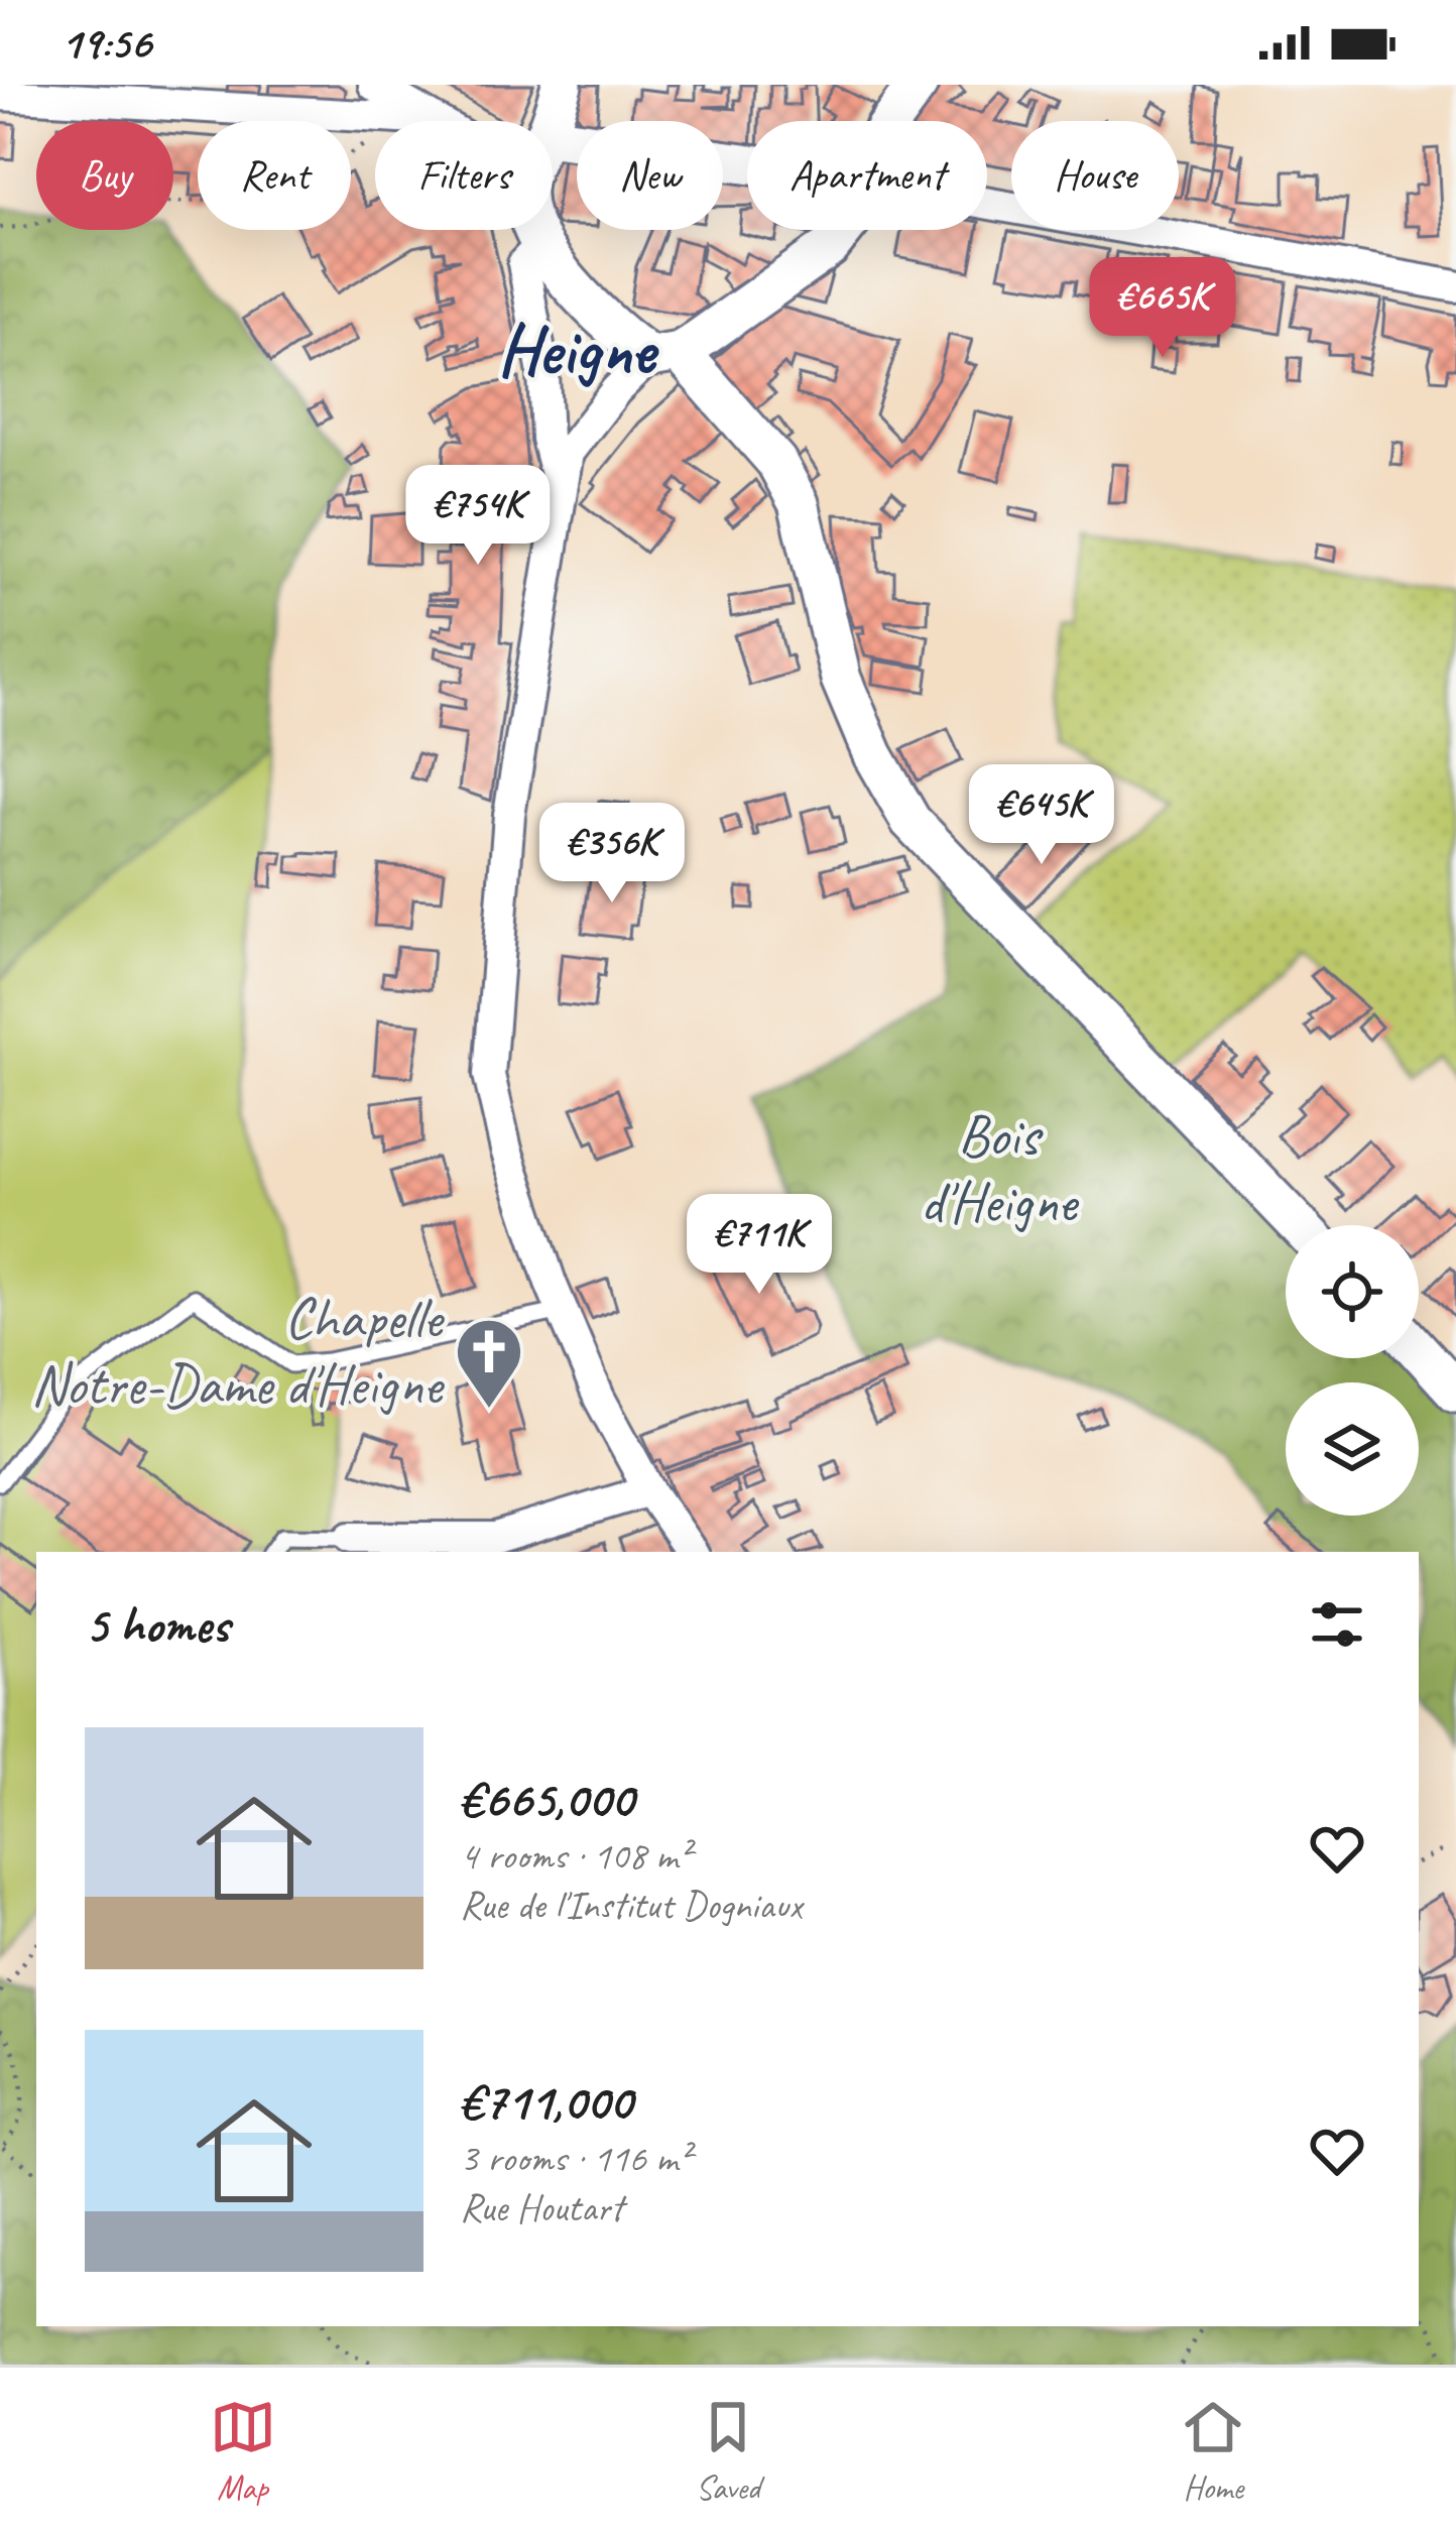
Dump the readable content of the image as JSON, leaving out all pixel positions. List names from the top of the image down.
{
  "districts": ["Heigne"],
  "parks": ["Bois d'Heigne"],
  "places": {
    "church": ["Chapelle Notre-Dame d'Heigne"]
  },
  "page": {
    "status": "19:56",
    "chip": [
      "Buy",
      "Rent",
      "Filters",
      "New",
      "Apartment",
      "House"
    ],
    "price": [
      "€665K",
      "€754K",
      "€645K",
      "€356K",
      "€711K"
    ],
    "heading": "5 homes",
    "list": [
      {
        "name": "€665,000",
        "note": "4 rooms · 108 m² · Rue de l'Institut Dogniaux"
      },
      {
        "name": "€711,000",
        "note": "3 rooms · 116 m² · Rue Houtart"
      }
    ],
    "tabs": ["Map", "Saved", "Home"]
  }
}
